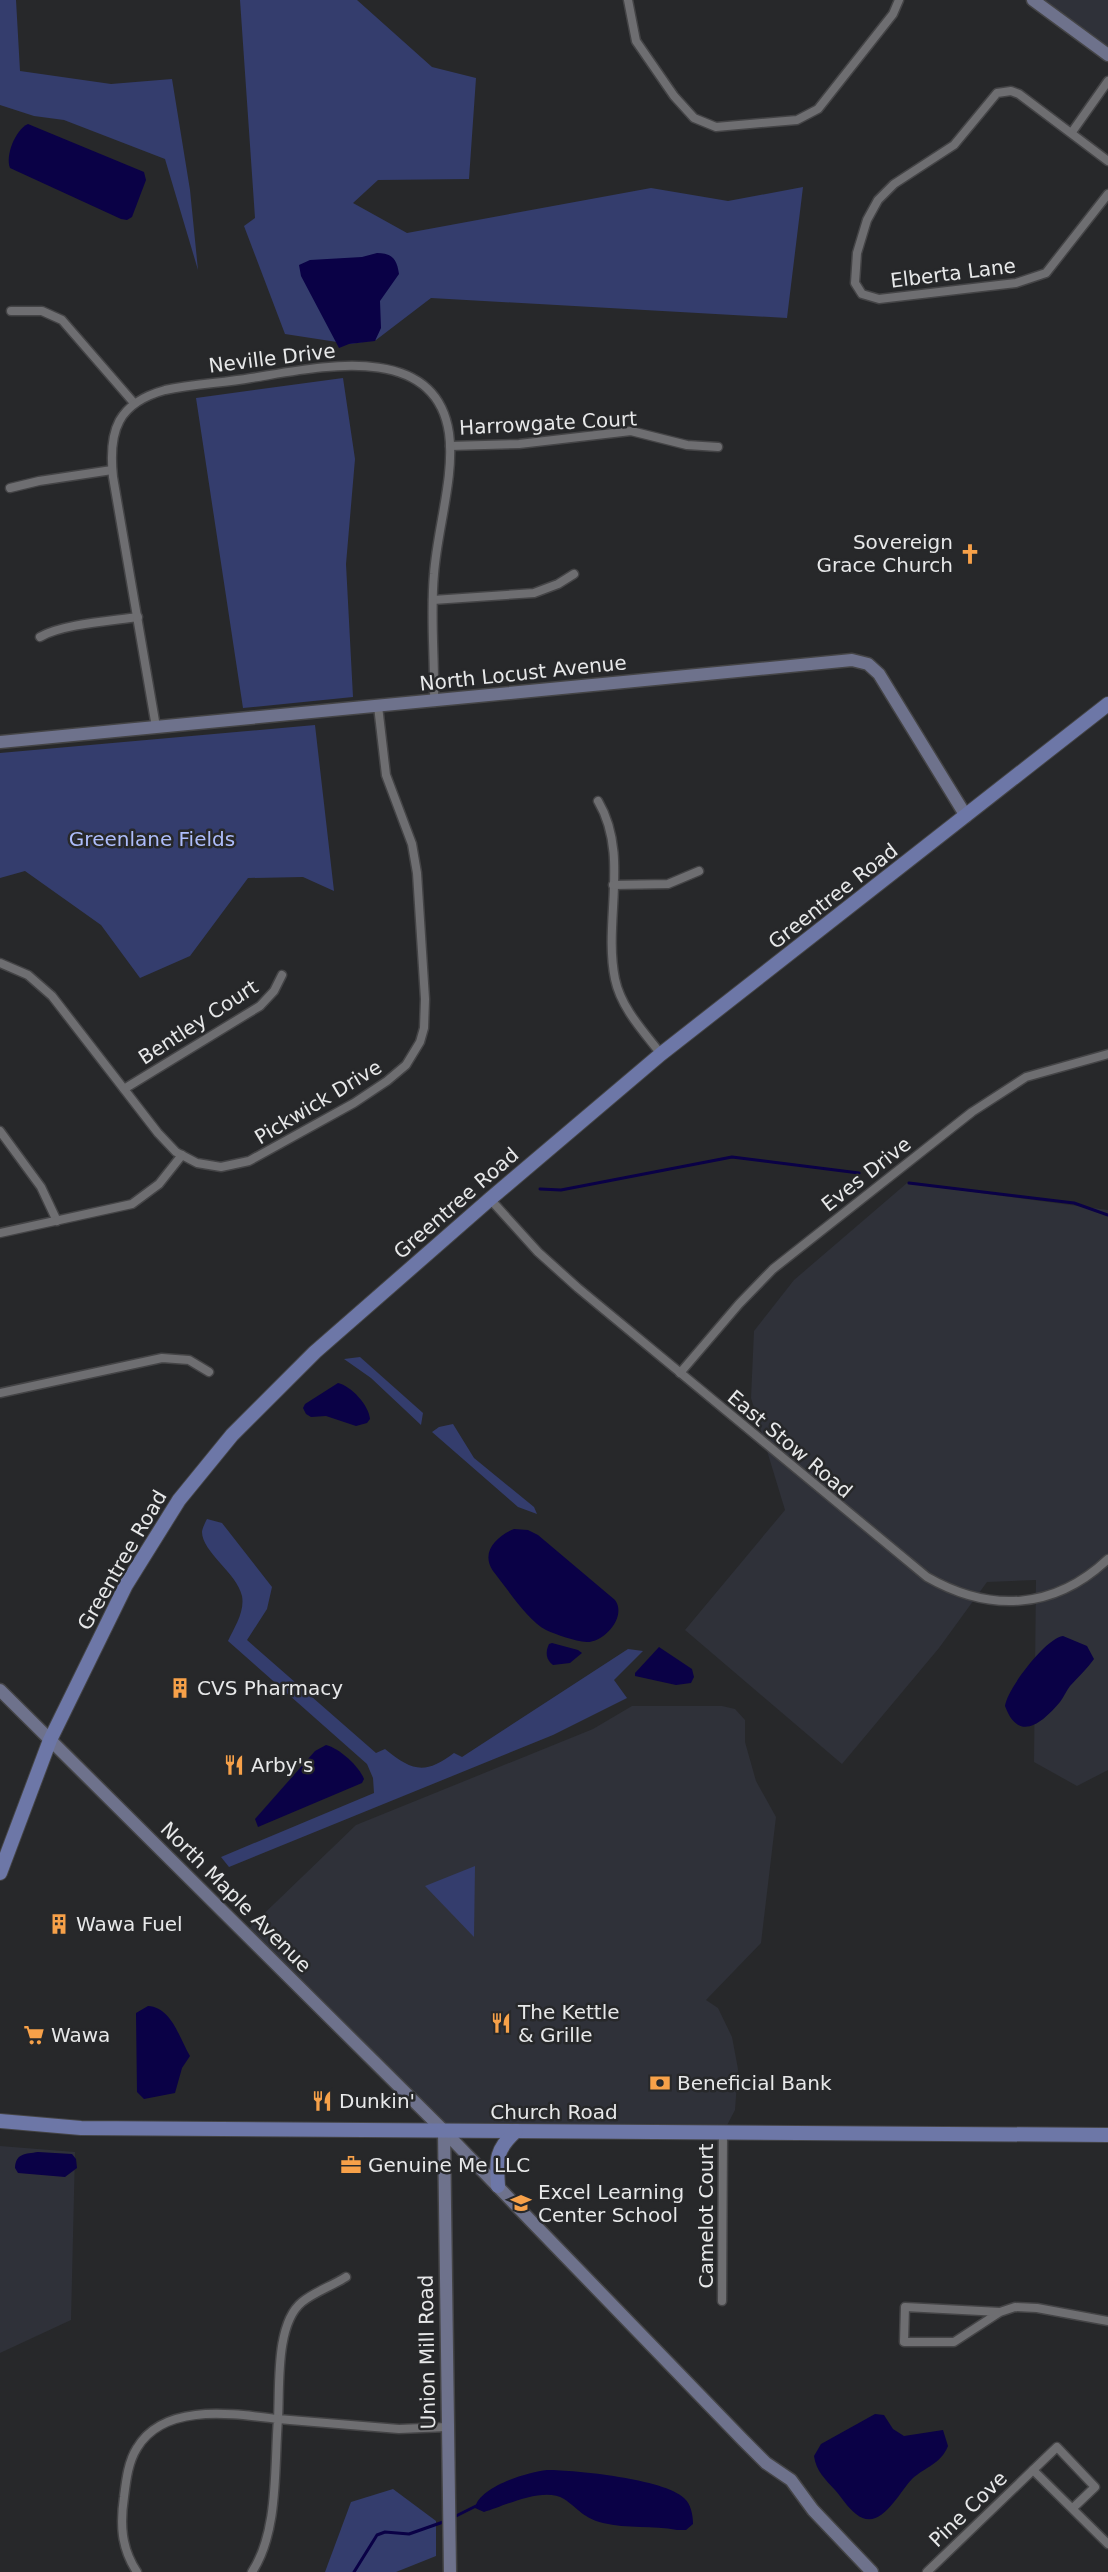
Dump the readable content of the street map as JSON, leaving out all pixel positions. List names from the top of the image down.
{
  "streets": {
    "main road": ["Greentree Road", "Church Road"],
    "street": [
      "Elberta Lane",
      "Neville Drive",
      "Harrowgate Court",
      "North Locust Avenue",
      "Bentley Court",
      "Pickwick Drive",
      "Eves Drive",
      "East Stow Road",
      "North Maple Avenue",
      "Camelot Court",
      "Union Mill Road",
      "Pine Cove"
    ]
  },
  "crossings": [
    ["Neville Drive", "Harrowgate Court"],
    ["Neville Drive", "North Locust Avenue"],
    ["North Locust Avenue", "Greentree Road"],
    ["North Locust Avenue", "Pickwick Drive"],
    ["Greentree Road", "East Stow Road"],
    ["Greentree Road", "North Maple Avenue"],
    ["Bentley Court", "Pickwick Drive"],
    ["Eves Drive", "East Stow Road"],
    ["North Maple Avenue", "Church Road"],
    ["North Maple Avenue", "Union Mill Road"],
    ["Church Road", "Camelot Court"],
    ["Church Road", "Union Mill Road"]
  ],
  "parks": ["Greenlane Fields"],
  "places": {
    "church": ["Sovereign Grace Church"],
    "building": ["CVS Pharmacy", "Wawa Fuel"],
    "restaurant": ["Arby's", "The Kettle & Grille", "Dunkin'"],
    "supermarket": ["Wawa"],
    "bank": ["Beneficial Bank"],
    "office": ["Genuine Me LLC"],
    "school or university": ["Excel Learning Center School"]
  }
}
